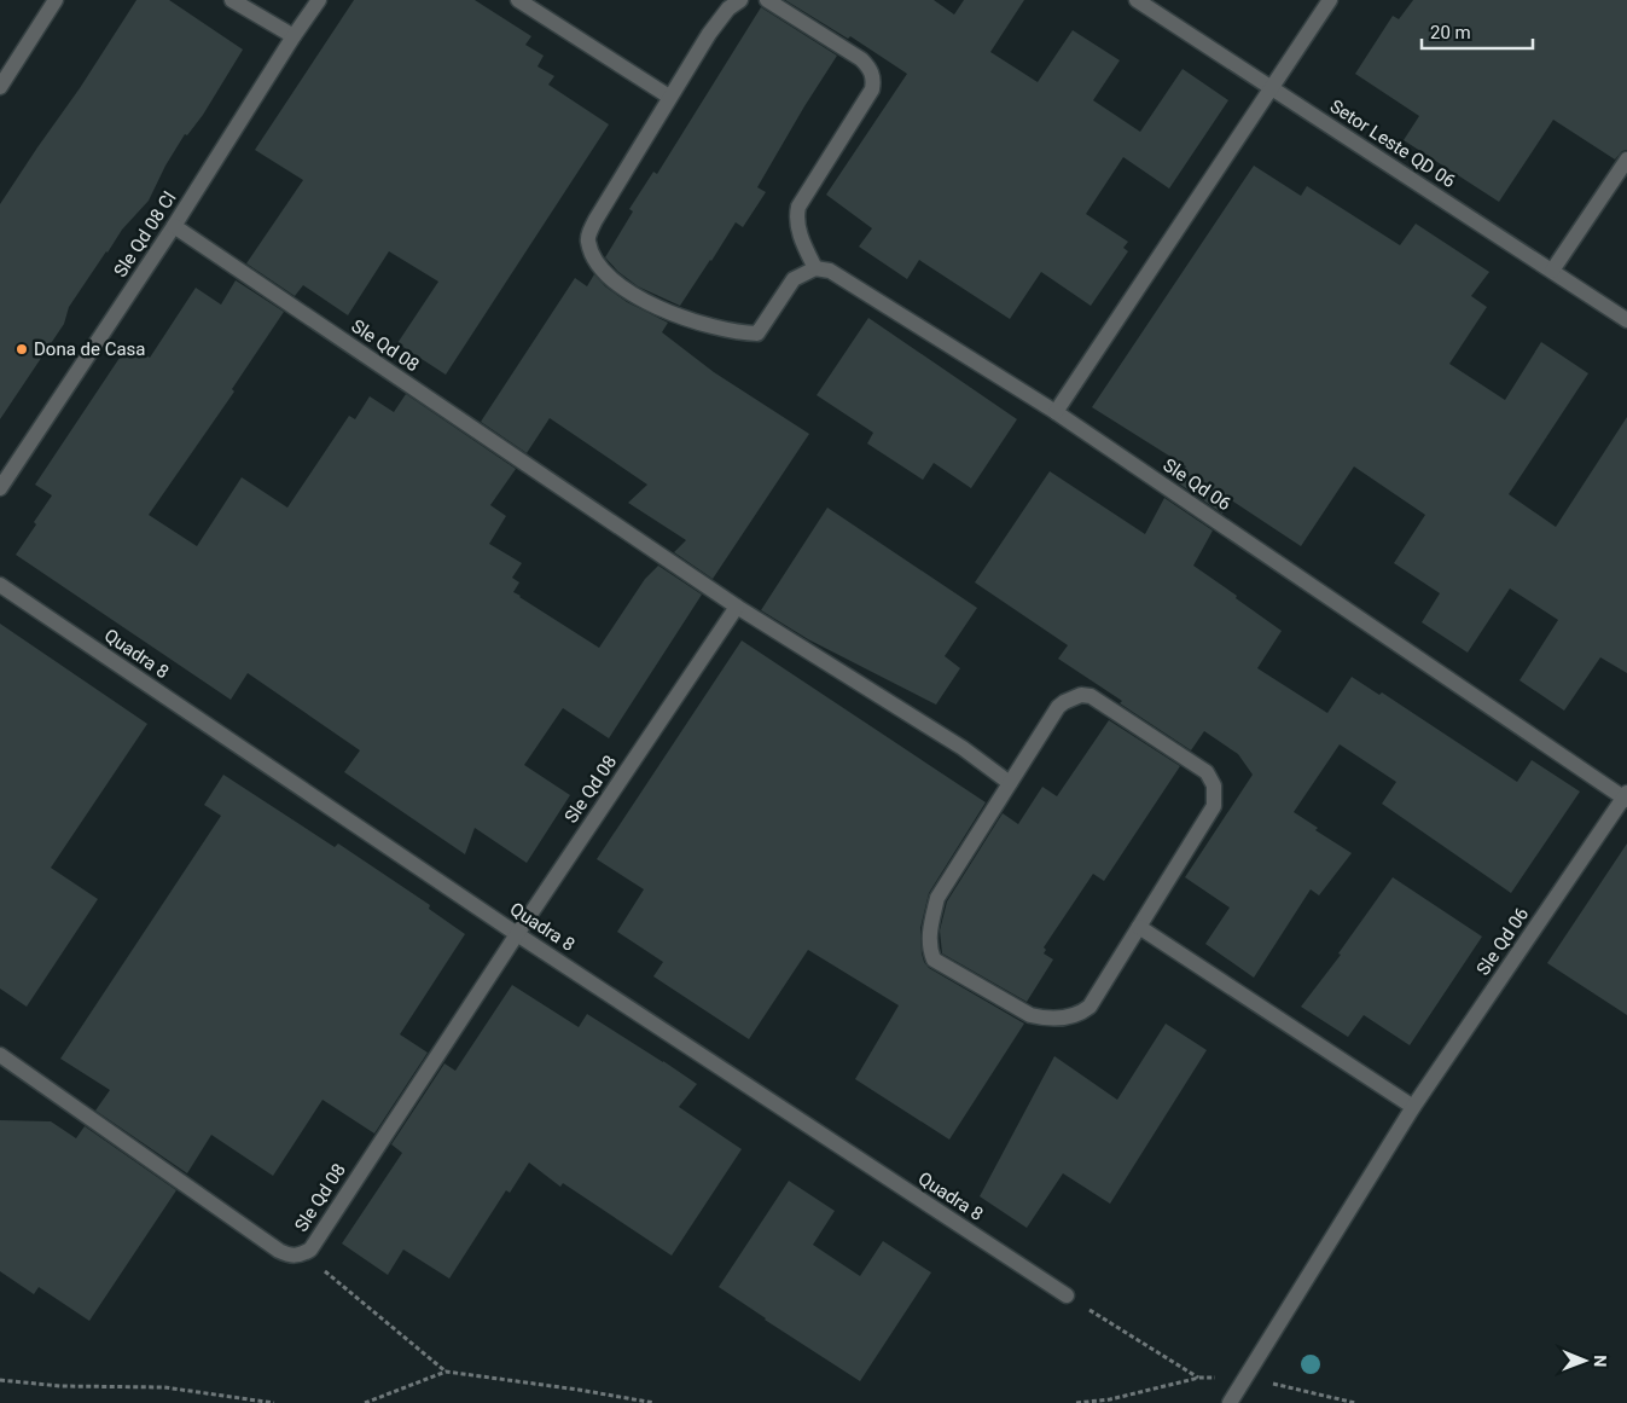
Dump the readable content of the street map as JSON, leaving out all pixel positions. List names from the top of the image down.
{
  "streets": {
    "street": [
      "Setor Leste QD 06",
      "Sle Qd 08 Cl",
      "Sle Qd 08",
      "Sle Qd 06",
      "Quadra 8"
    ]
  },
  "crossings": [
    ["Sle Qd 08 Cl", "Sle Qd 08"],
    ["Sle Qd 08", "Quadra 8"]
  ],
  "places": ["Dona de Casa"],
  "scale_bar": "20 m",
  "north": "right"
}
